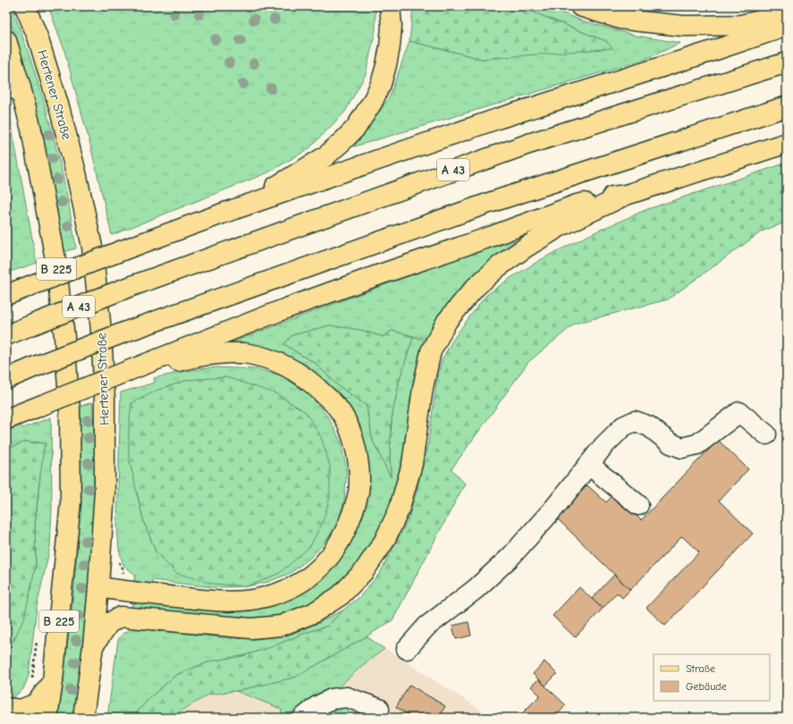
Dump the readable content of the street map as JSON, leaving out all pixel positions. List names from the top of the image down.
{
  "streets": {
    "main road": ["Hertener Straße", "A 43", "B 225"]
  },
  "legend": ["Straße", "Gebäude"]
}
